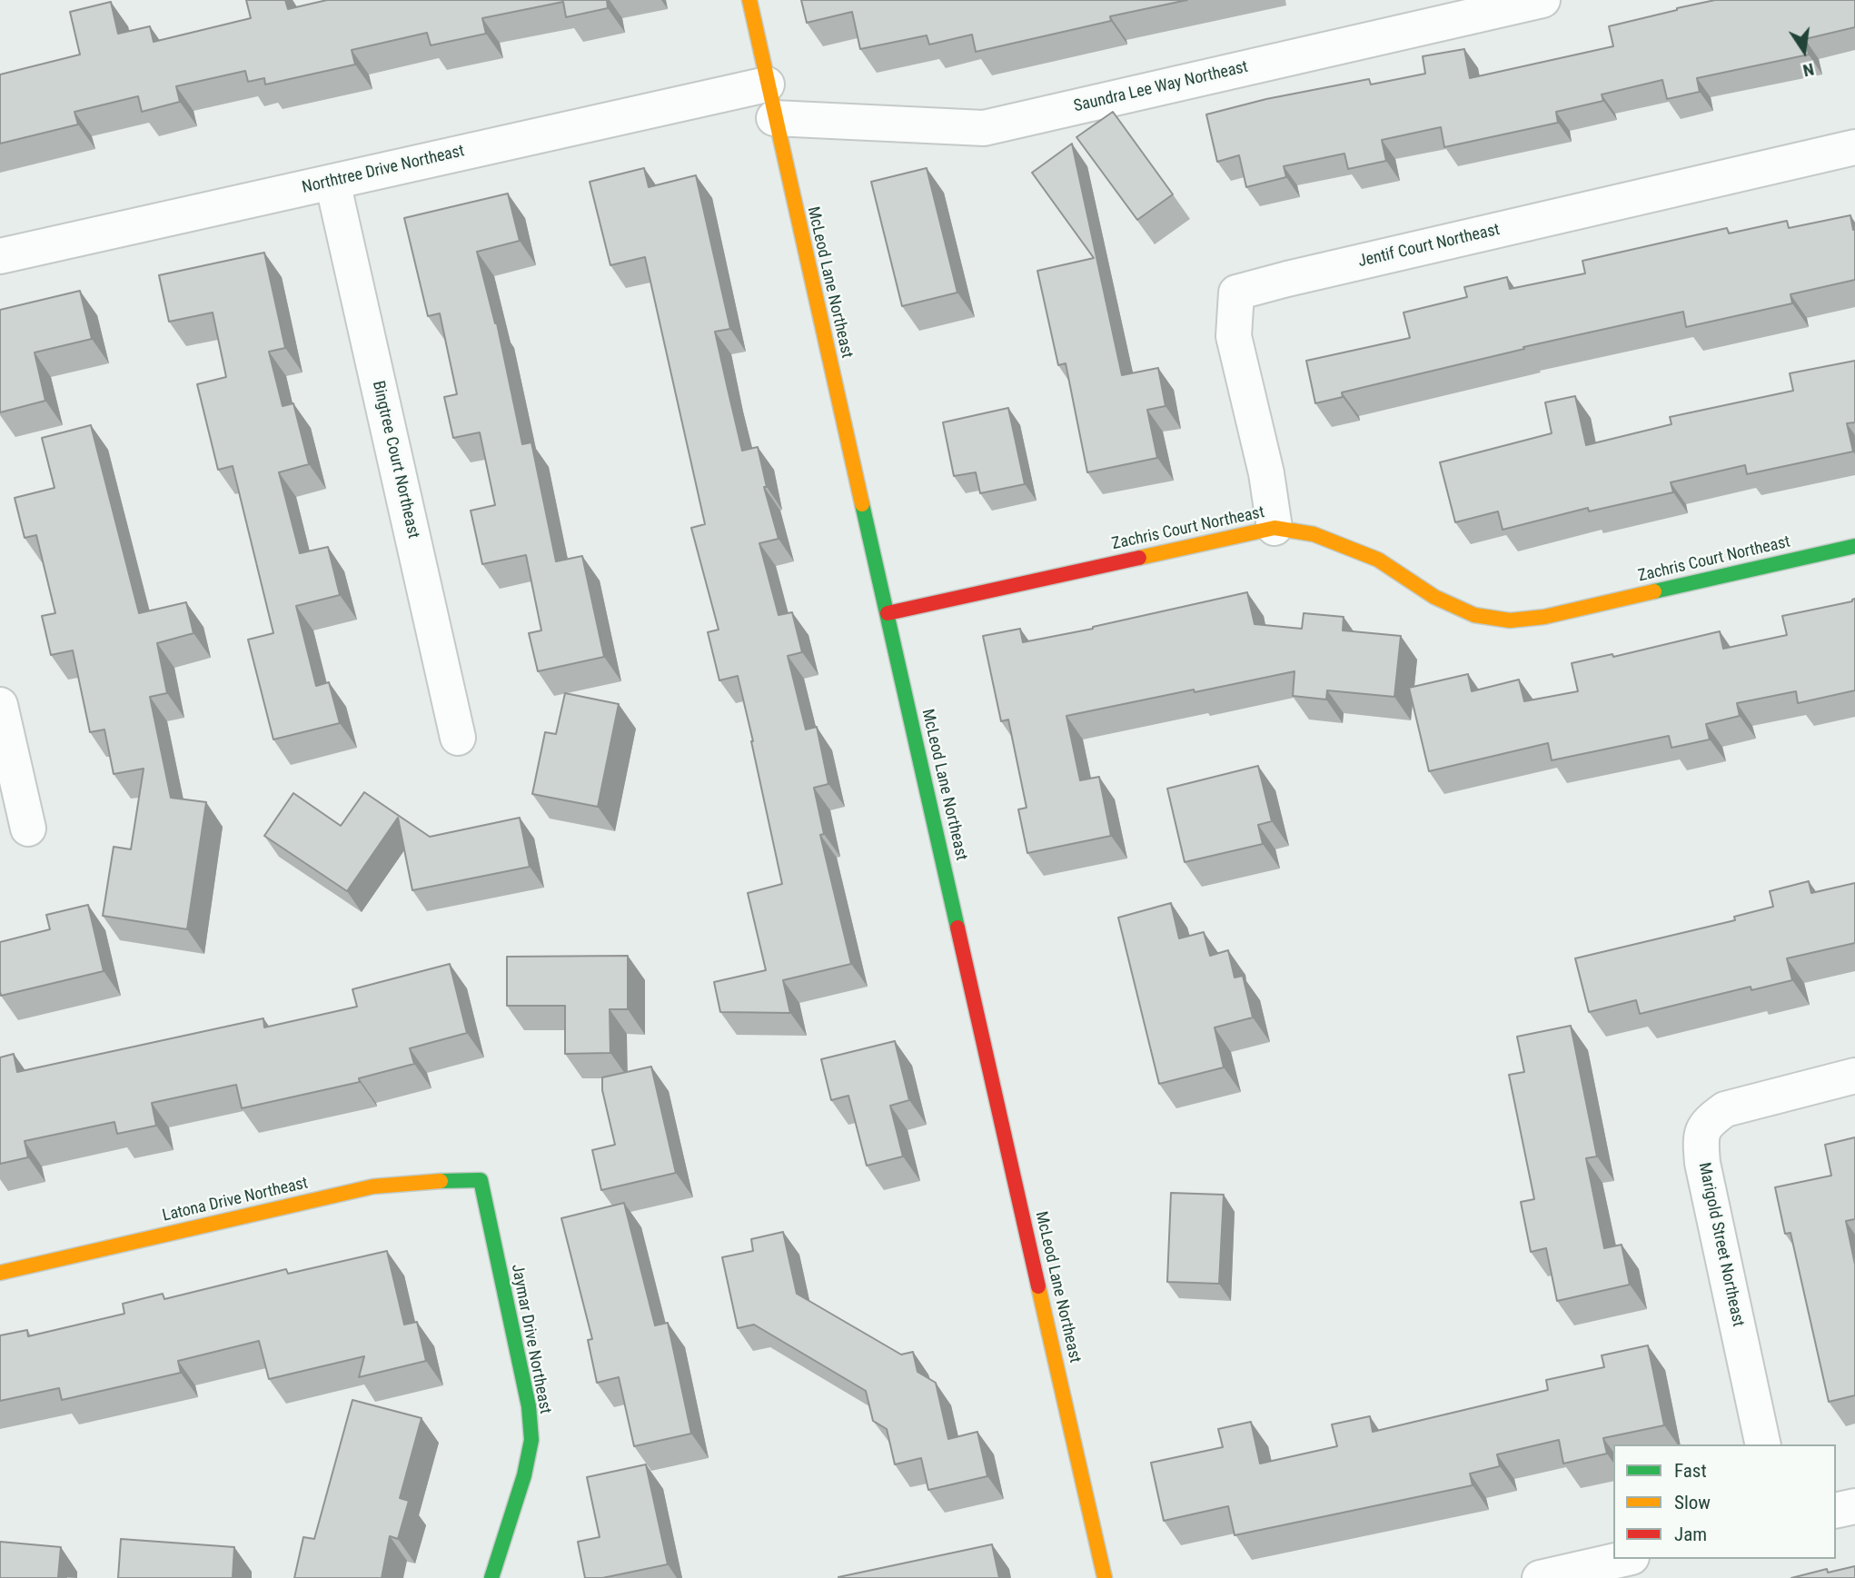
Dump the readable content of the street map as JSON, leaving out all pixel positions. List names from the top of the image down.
{
  "streets": {
    "street": [
      "Saundra Lee Way Northeast",
      "Northtree Drive Northeast",
      "Jentif Court Northeast",
      "McLeod Lane Northeast",
      "Bingtree Court Northeast",
      "Zachris Court Northeast",
      "Latona Drive Northeast",
      "Marigold Street Northeast",
      "Jaymar Drive Northeast"
    ]
  },
  "crossings": [
    ["Saundra Lee Way Northeast", "McLeod Lane Northeast"],
    ["Northtree Drive Northeast", "McLeod Lane Northeast"],
    ["Northtree Drive Northeast", "Bingtree Court Northeast"],
    ["Jentif Court Northeast", "Zachris Court Northeast"],
    ["McLeod Lane Northeast", "Zachris Court Northeast"],
    ["Latona Drive Northeast", "Jaymar Drive Northeast"]
  ],
  "legend": ["Fast", "Slow", "Jam"],
  "north": "bottom"
}
